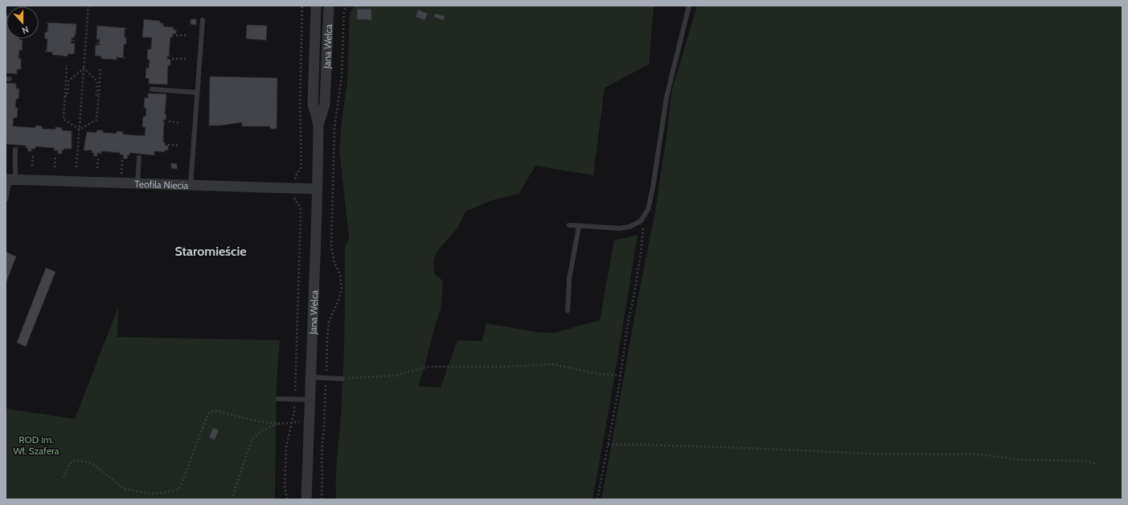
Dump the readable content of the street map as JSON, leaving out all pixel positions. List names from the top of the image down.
{
  "streets": {
    "street": ["Jana Welca", "Teofila Niecia"]
  },
  "crossings": [
    ["Jana Welca", "Teofila Niecia"]
  ],
  "districts": ["Staromieście"],
  "parks": ["ROD im. Wł. Szafera"],
  "north": "bottom"
}
